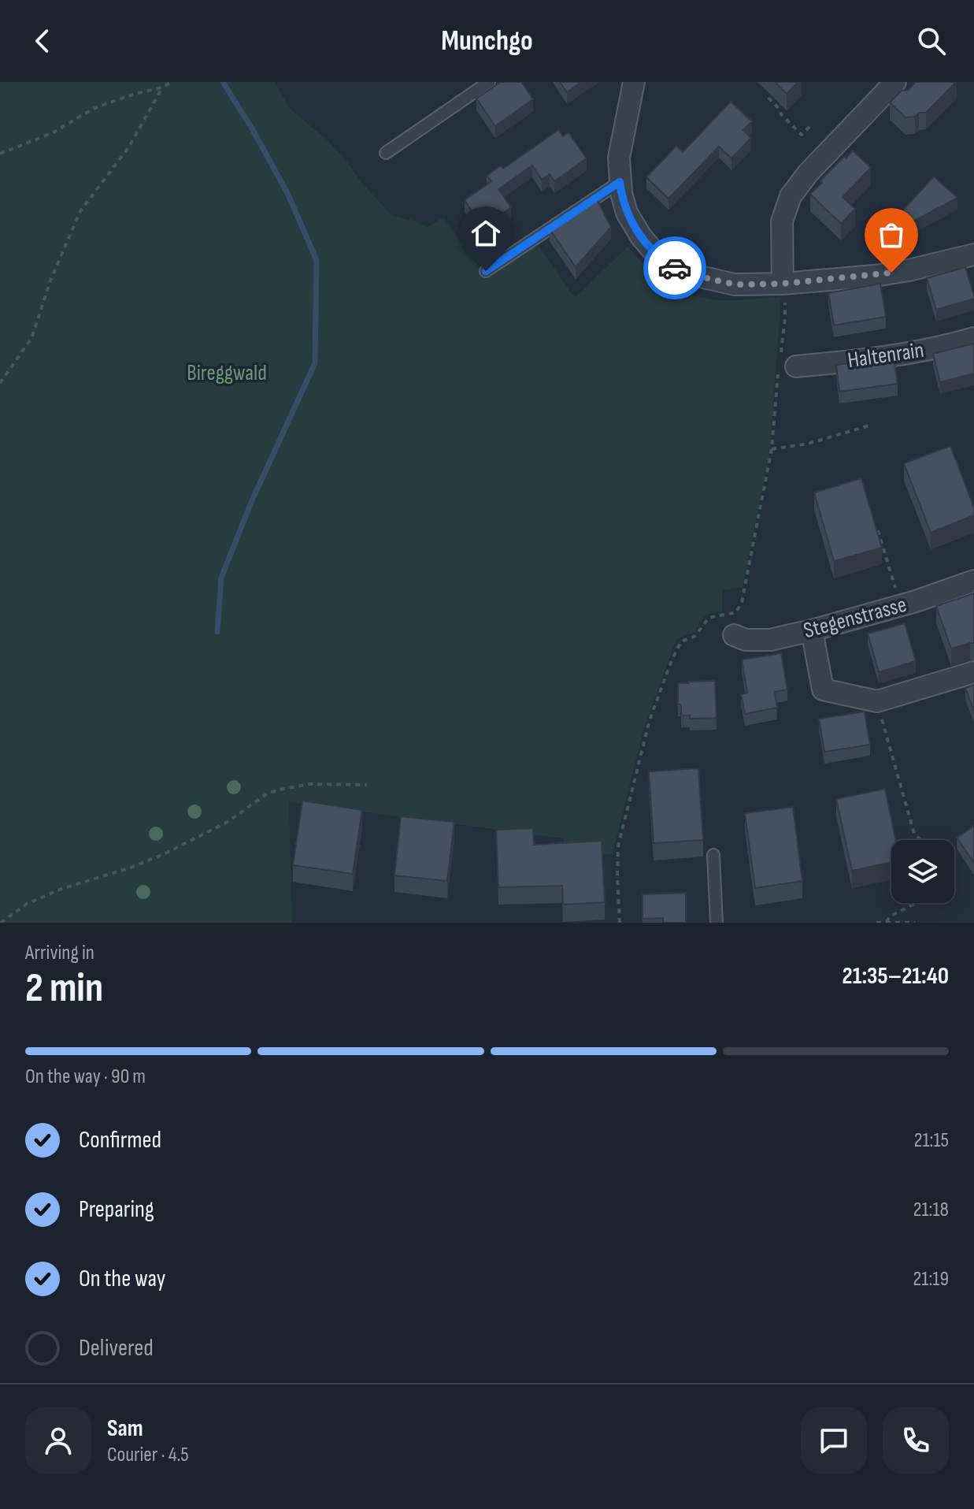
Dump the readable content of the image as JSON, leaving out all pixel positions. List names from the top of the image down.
{
  "streets": {
    "street": ["Haltenrain", "Stegenstrasse"]
  },
  "parks": ["Bireggwald"],
  "page": {
    "header": "Munchgo",
    "heading": ["2 min", "Arriving in", "21:35–21:40"],
    "panel": ["Sam", "Courier · 4.5"],
    "bar": "On the way · 90 m",
    "list": [
      ["Confirmed", "21:15"],
      ["Preparing", "21:18"],
      ["On the way", "21:19"],
      "Delivered"
    ]
  }
}
